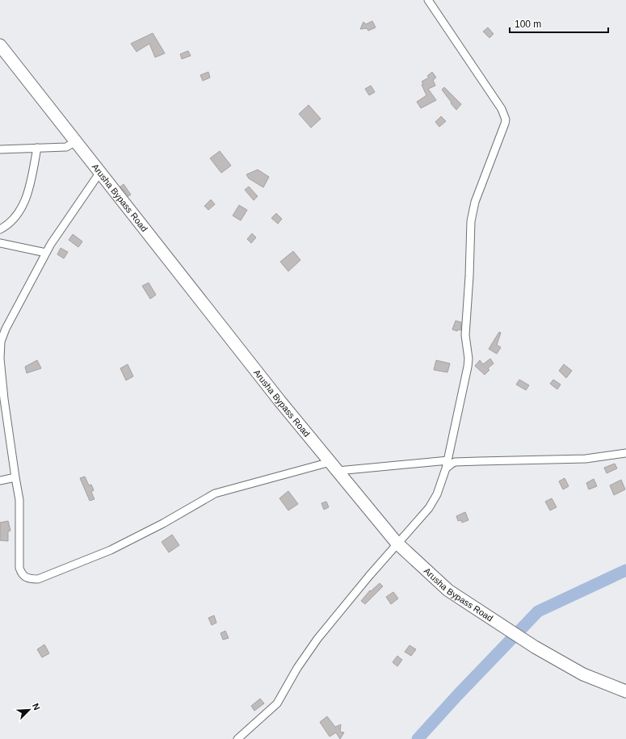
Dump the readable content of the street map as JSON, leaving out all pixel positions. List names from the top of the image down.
{
  "streets": {
    "main road": ["Arusha Bypass Road"]
  },
  "scale_bar": "100 m",
  "north": "top right"
}
